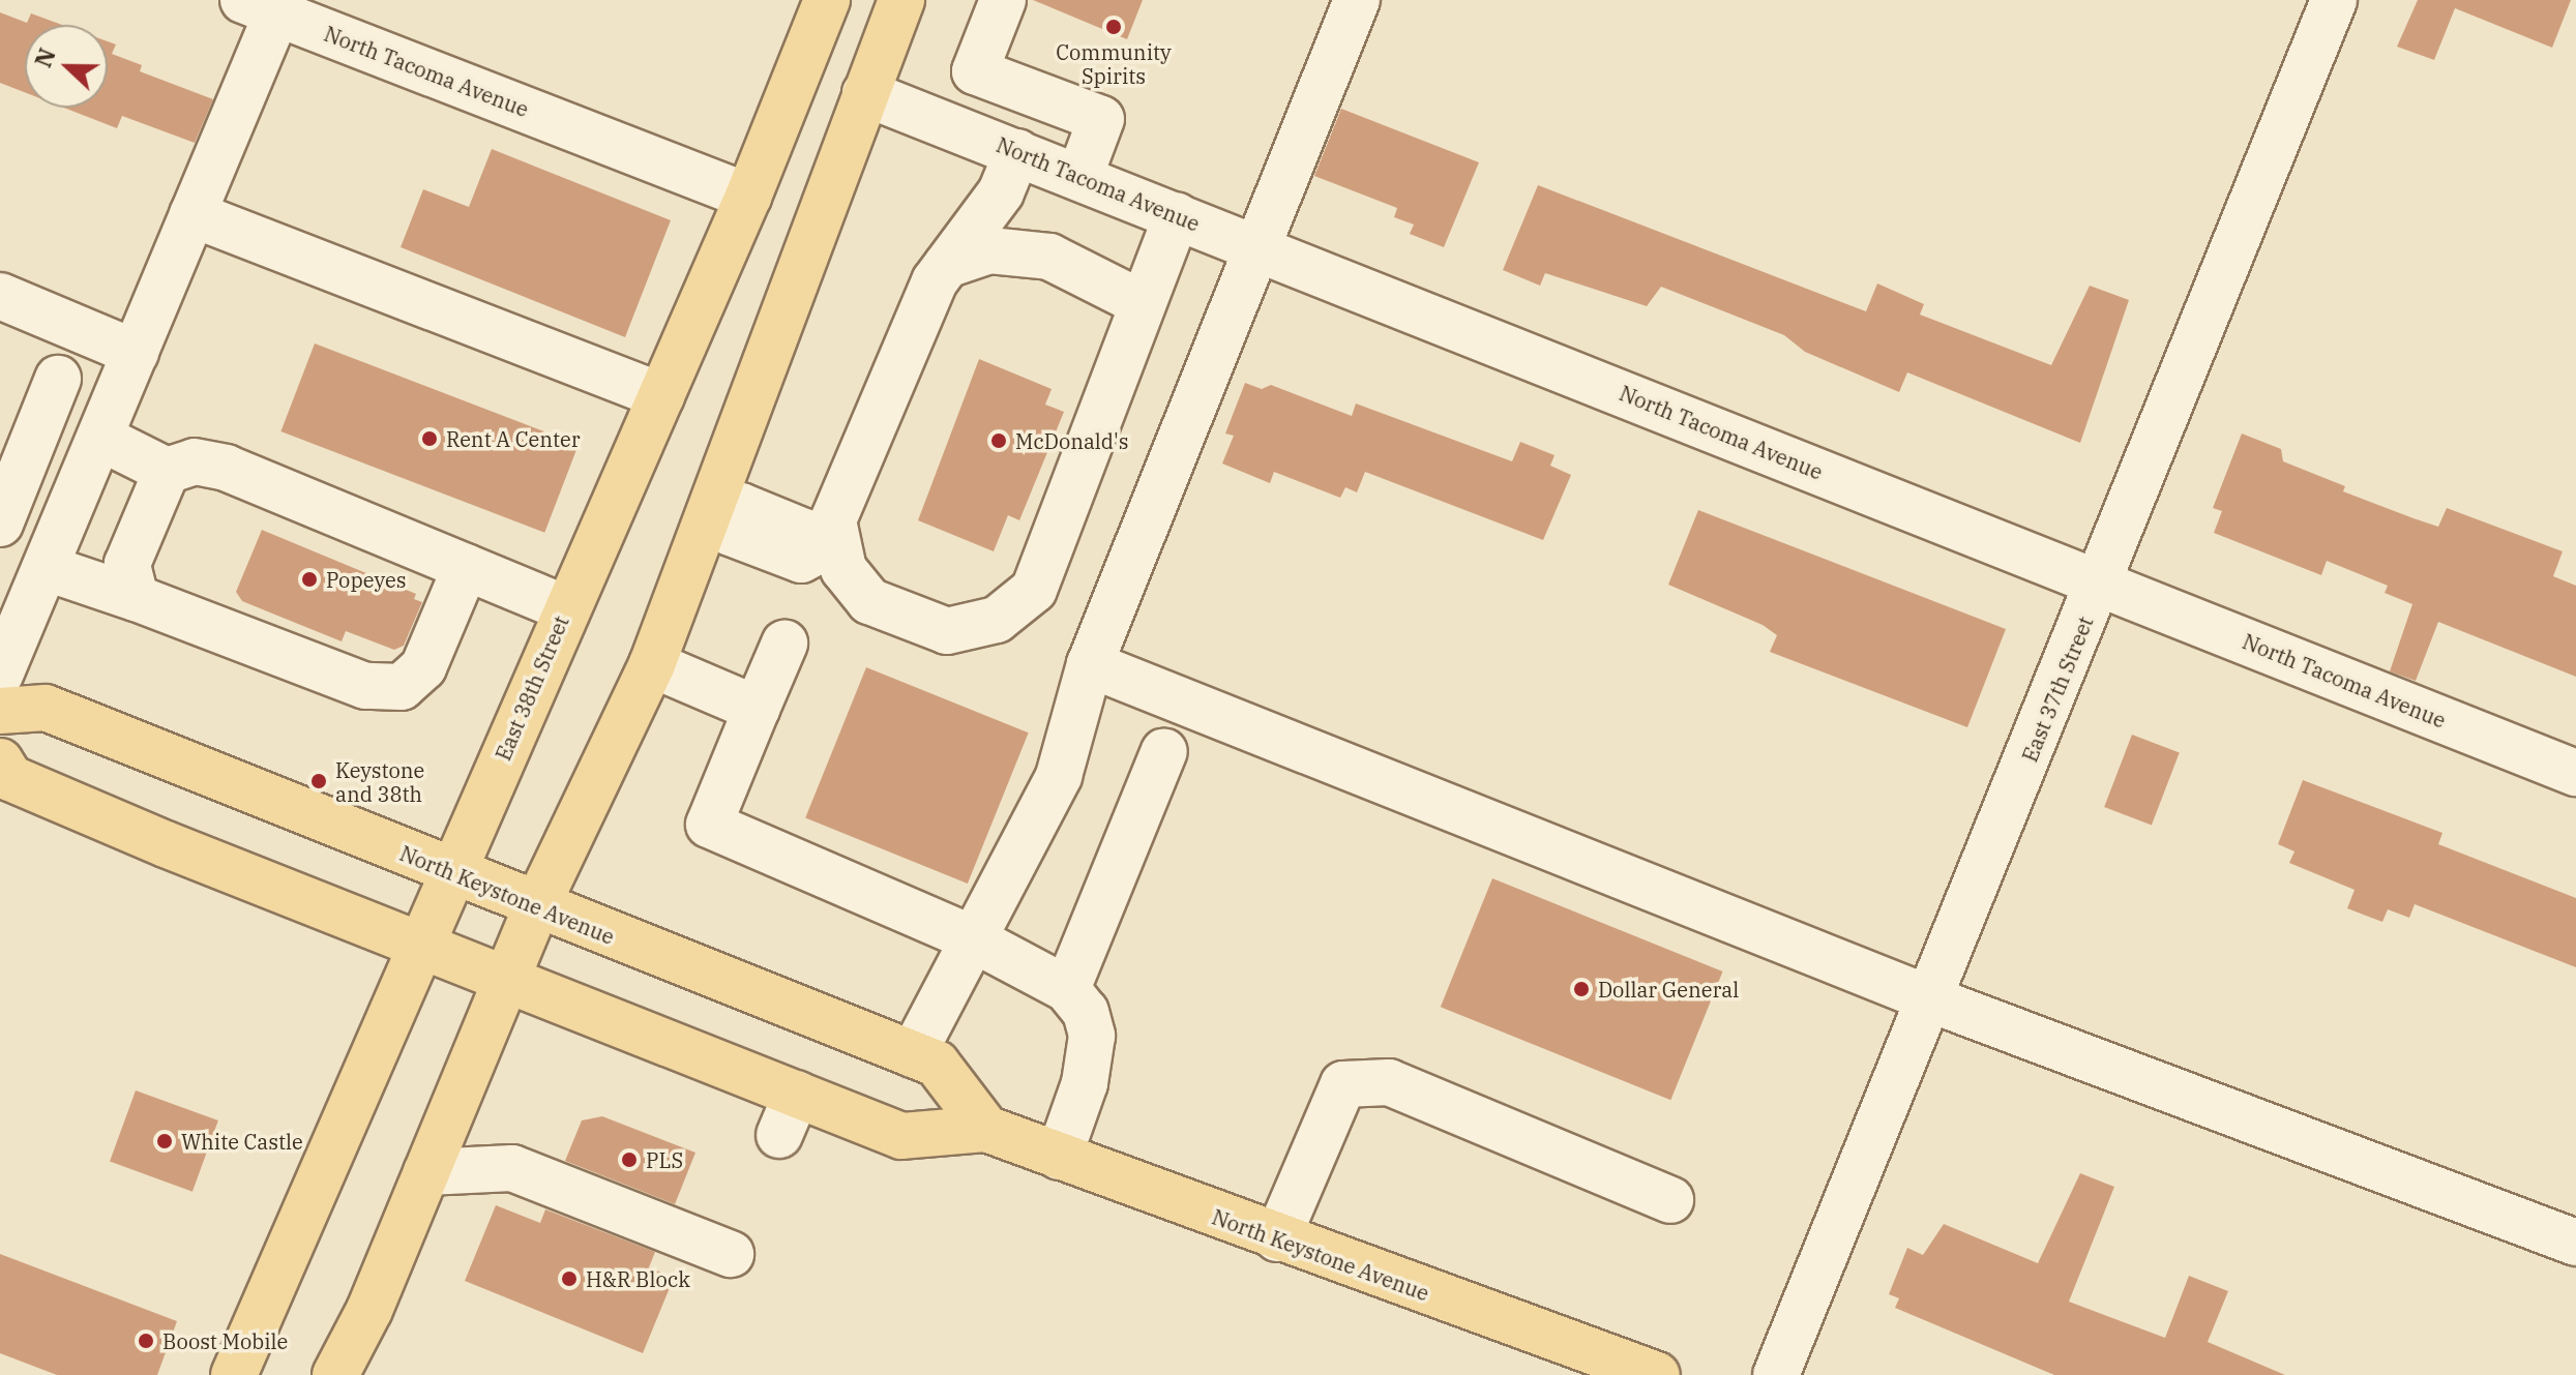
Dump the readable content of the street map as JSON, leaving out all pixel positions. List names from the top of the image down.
{
  "streets": {
    "main road": ["East 38th Street", "North Keystone Avenue"],
    "street": ["North Tacoma Avenue", "East 37th Street"]
  },
  "crossings": [
    ["North Tacoma Avenue", "East 38th Street"],
    ["North Tacoma Avenue", "East 37th Street"],
    ["East 38th Street", "North Keystone Avenue"]
  ],
  "places": [
    "Community Spirits",
    "Rent A Center",
    "McDonald's",
    "Popeyes",
    "Keystone and 38th",
    "Dollar General",
    "White Castle",
    "PLS",
    "H&R Block",
    "Boost Mobile"
  ],
  "north": "left"
}
